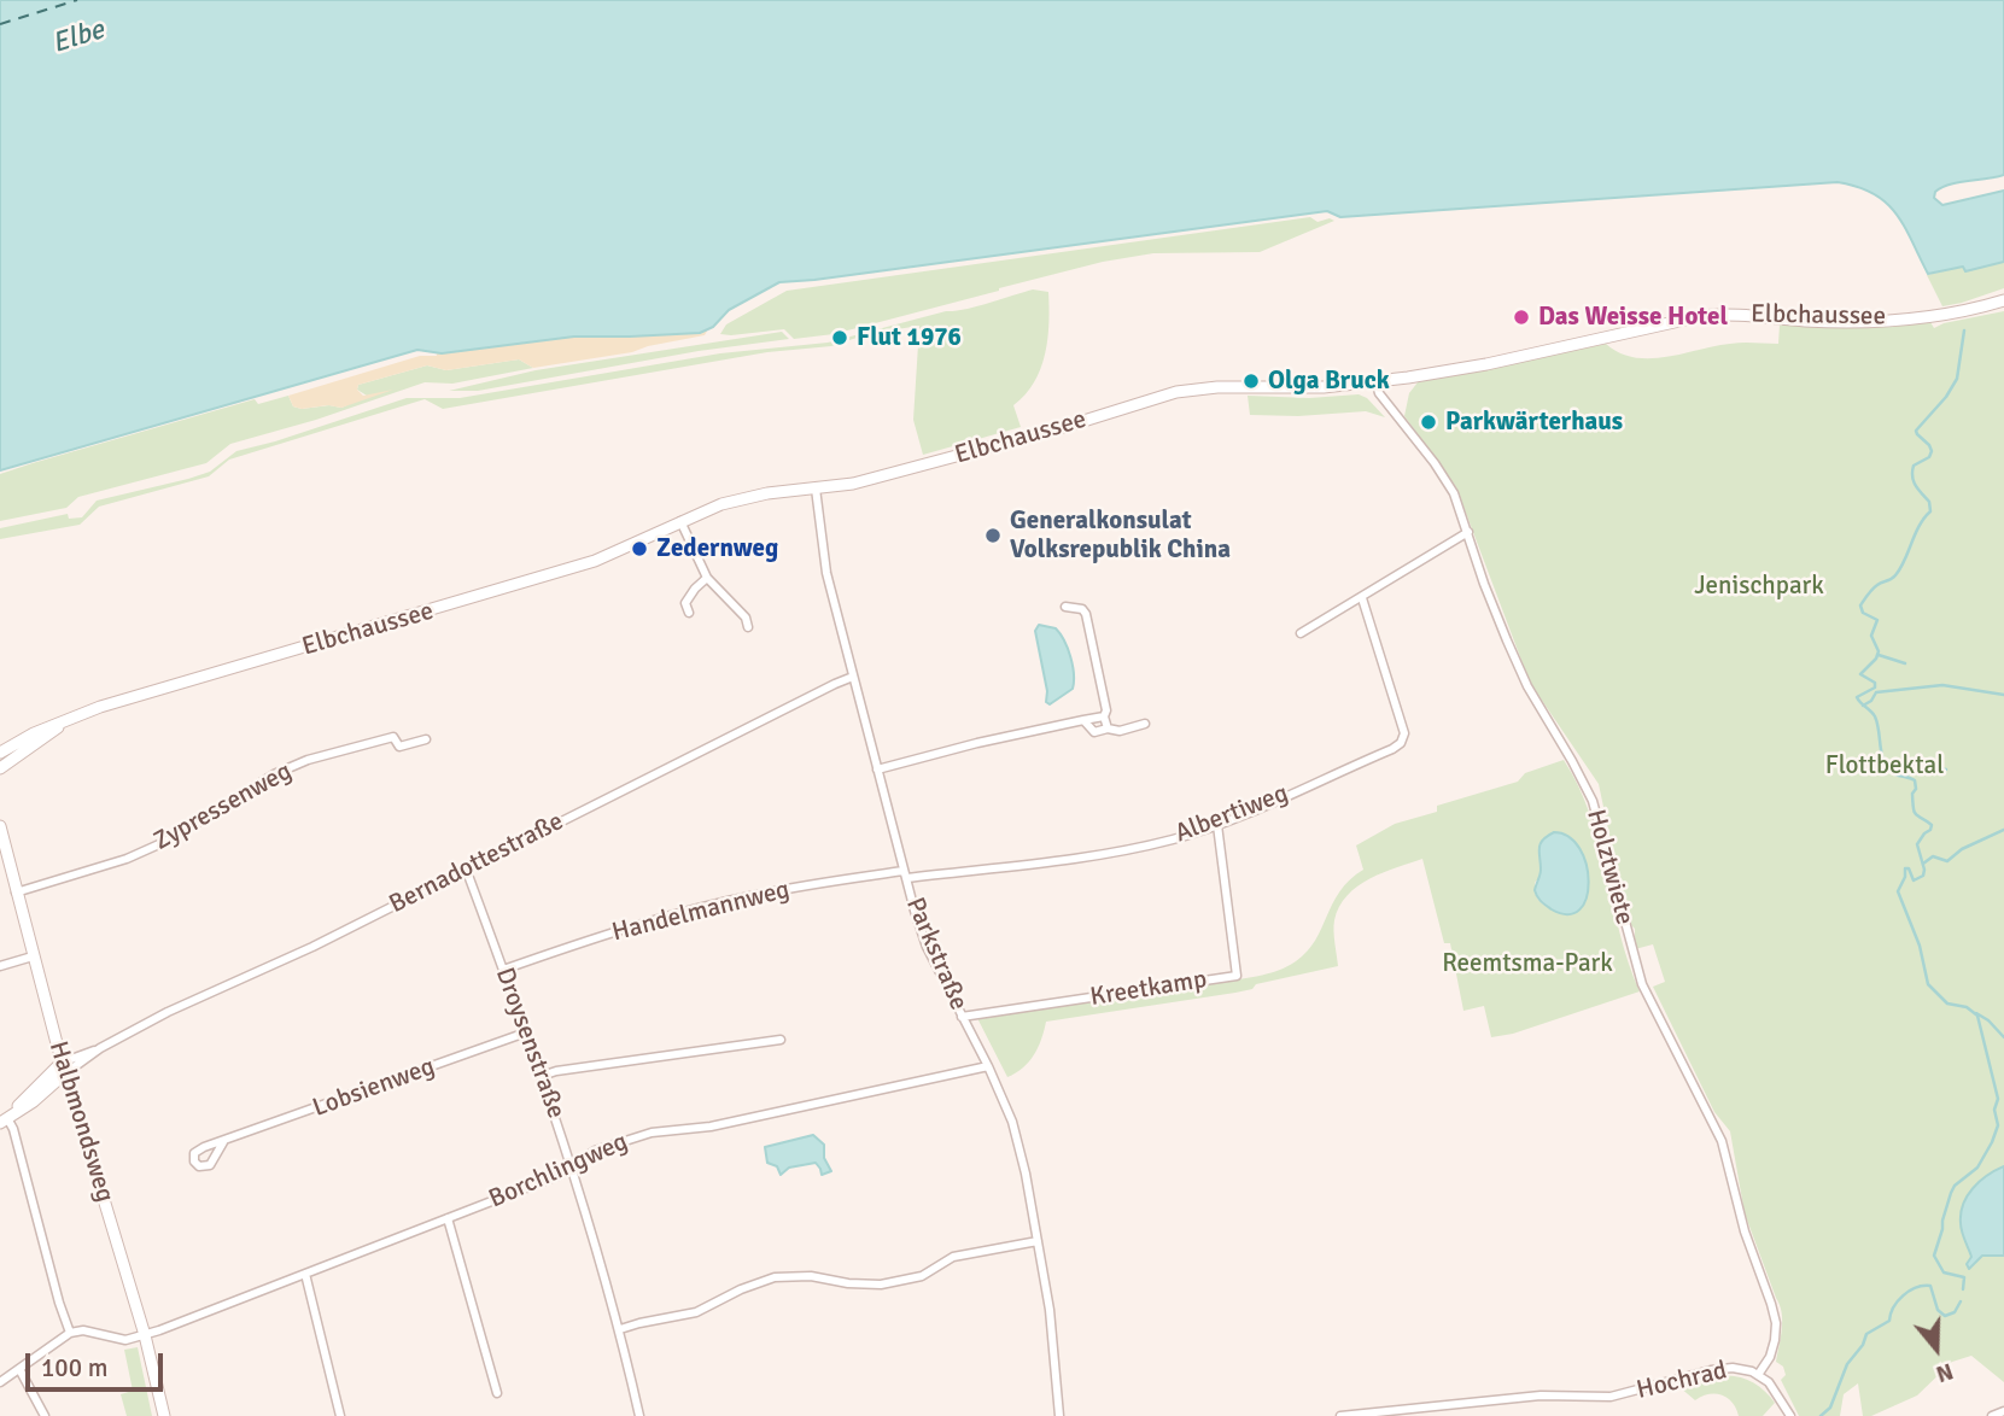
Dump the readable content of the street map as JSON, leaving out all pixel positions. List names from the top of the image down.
{
  "streets": {
    "main road": ["Elbchaussee", "Bernadottestraße", "Halbmondsweg"],
    "street": [
      "Zypressenweg",
      "Albertiweg",
      "Holztwiete",
      "Handelmannweg",
      "Parkstraße",
      "Kreetkamp",
      "Droysenstraße",
      "Lobsienweg",
      "Borchlingweg",
      "Hochrad"
    ]
  },
  "crossings": [
    ["Elbchaussee", "Holztwiete"],
    ["Elbchaussee", "Parkstraße"],
    ["Zypressenweg", "Halbmondsweg"],
    ["Albertiweg", "Handelmannweg"],
    ["Albertiweg", "Parkstraße"],
    ["Albertiweg", "Kreetkamp"],
    ["Bernadottestraße", "Parkstraße"],
    ["Bernadottestraße", "Droysenstraße"],
    ["Bernadottestraße", "Halbmondsweg"],
    ["Holztwiete", "Hochrad"],
    ["Handelmannweg", "Parkstraße"],
    ["Handelmannweg", "Droysenstraße"],
    ["Parkstraße", "Kreetkamp"],
    ["Parkstraße", "Borchlingweg"],
    ["Droysenstraße", "Lobsienweg"],
    ["Droysenstraße", "Borchlingweg"],
    ["Halbmondsweg", "Borchlingweg"]
  ],
  "water": ["Elbe"],
  "parks": ["Jenischpark", "Flottbektal", "Reemtsma-Park"],
  "places": [
    "Das Weisse Hotel",
    "Flut 1976",
    "Olga Bruck",
    "Parkwärterhaus",
    "Generalkonsulat Volksrepublik China",
    "Zedernweg"
  ],
  "scale_bar": "100 m",
  "north": "bottom"
}
